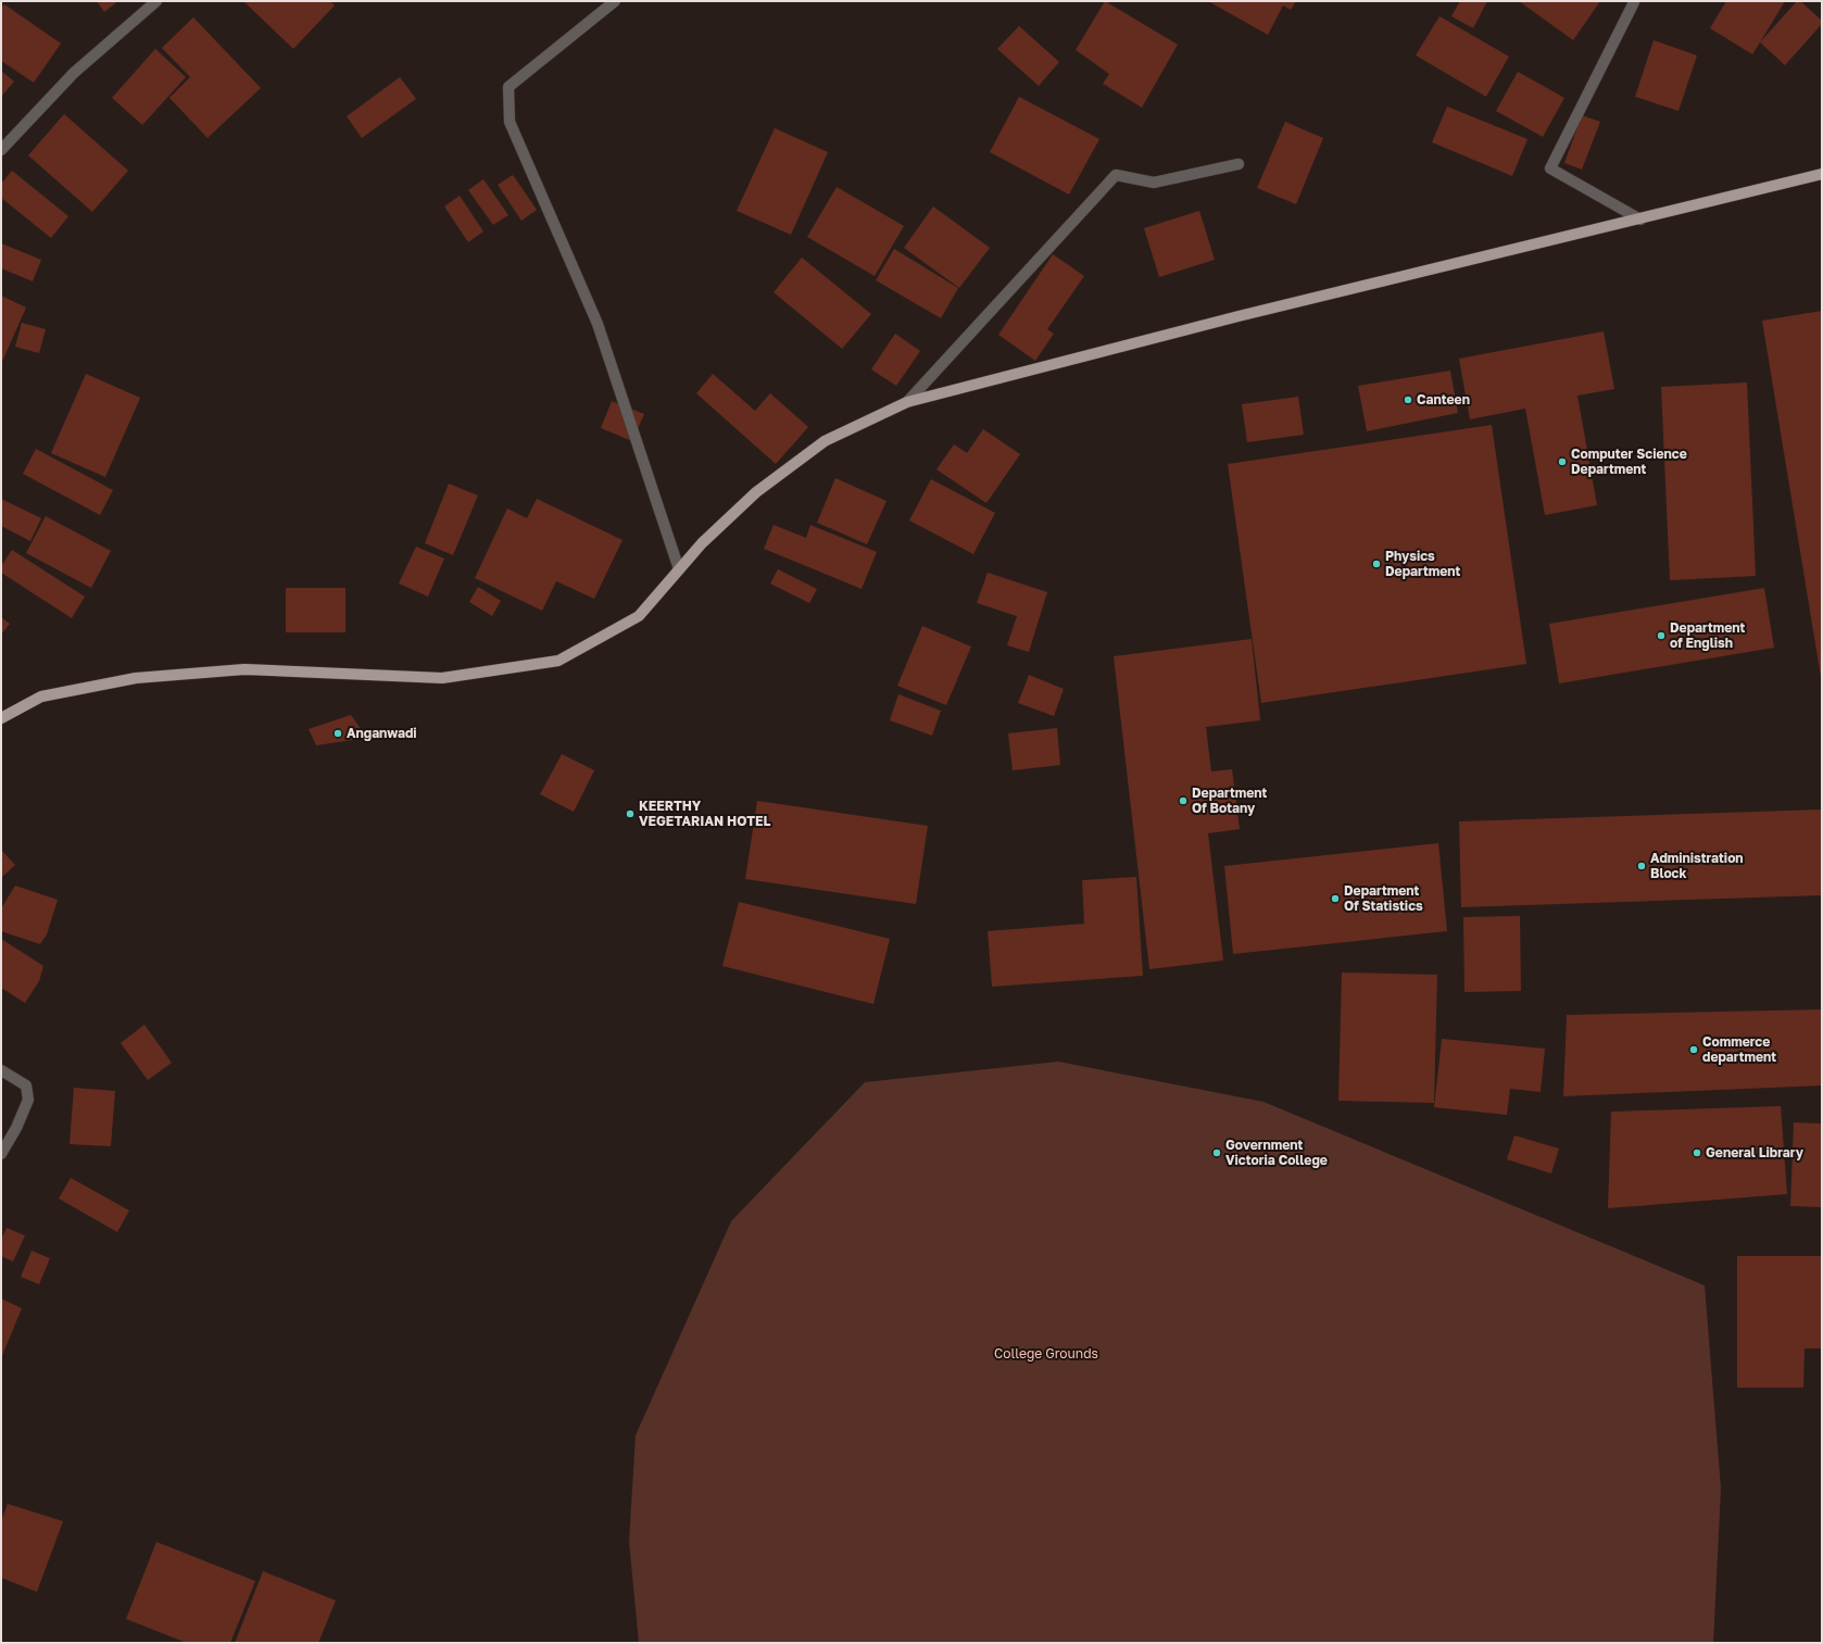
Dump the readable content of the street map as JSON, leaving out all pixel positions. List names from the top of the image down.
{
  "parks": ["College Grounds"],
  "places": [
    "Canteen",
    "Computer Science Department",
    "Physics Department",
    "Department of English",
    "Anganwadi",
    "Department Of Botany",
    "KEERTHY VEGETARIAN HOTEL",
    "Administration Block",
    "Department Of Statistics",
    "Commerce department",
    "Government Victoria College",
    "General Library"
  ]
}
